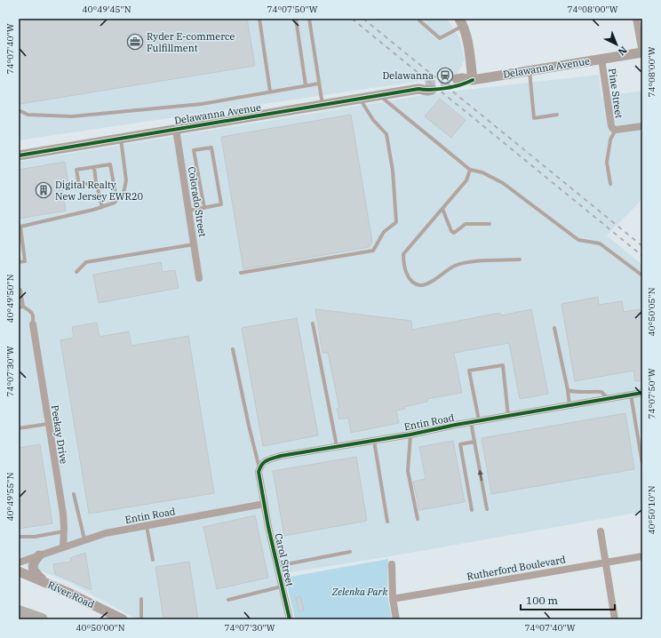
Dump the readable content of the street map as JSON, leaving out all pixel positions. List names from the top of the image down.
{
  "streets": {
    "street": [
      "Delawanna Avenue",
      "Pine Street",
      "Colorado Street",
      "Entin Road",
      "Peekay Drive",
      "Carol Street",
      "Rutherford Boulevard",
      "River Road"
    ]
  },
  "crossings": [
    ["Delawanna Avenue", "Pine Street"],
    ["Delawanna Avenue", "Colorado Street"],
    ["Entin Road", "Peekay Drive"],
    ["Entin Road", "Carol Street"]
  ],
  "parks": ["Zelenka Park"],
  "places": {
    "office": ["Ryder E-commerce Fulfillment"],
    "station": ["Delawanna"],
    "building": ["Digital Realty New Jersey EWR20"]
  },
  "scale_bar": "100 m",
  "north": "bottom right",
  "coordinates": [
    "40°49'45\"N",
    "74°07'50\"W",
    "74°08'00\"W",
    "74°07'40\"W",
    "40°49'50\"N",
    "40°50'05\"N",
    "74°07'30\"W",
    "40°49'55\"N",
    "40°50'10\"N",
    "40°50'00\"N"
  ]
}
